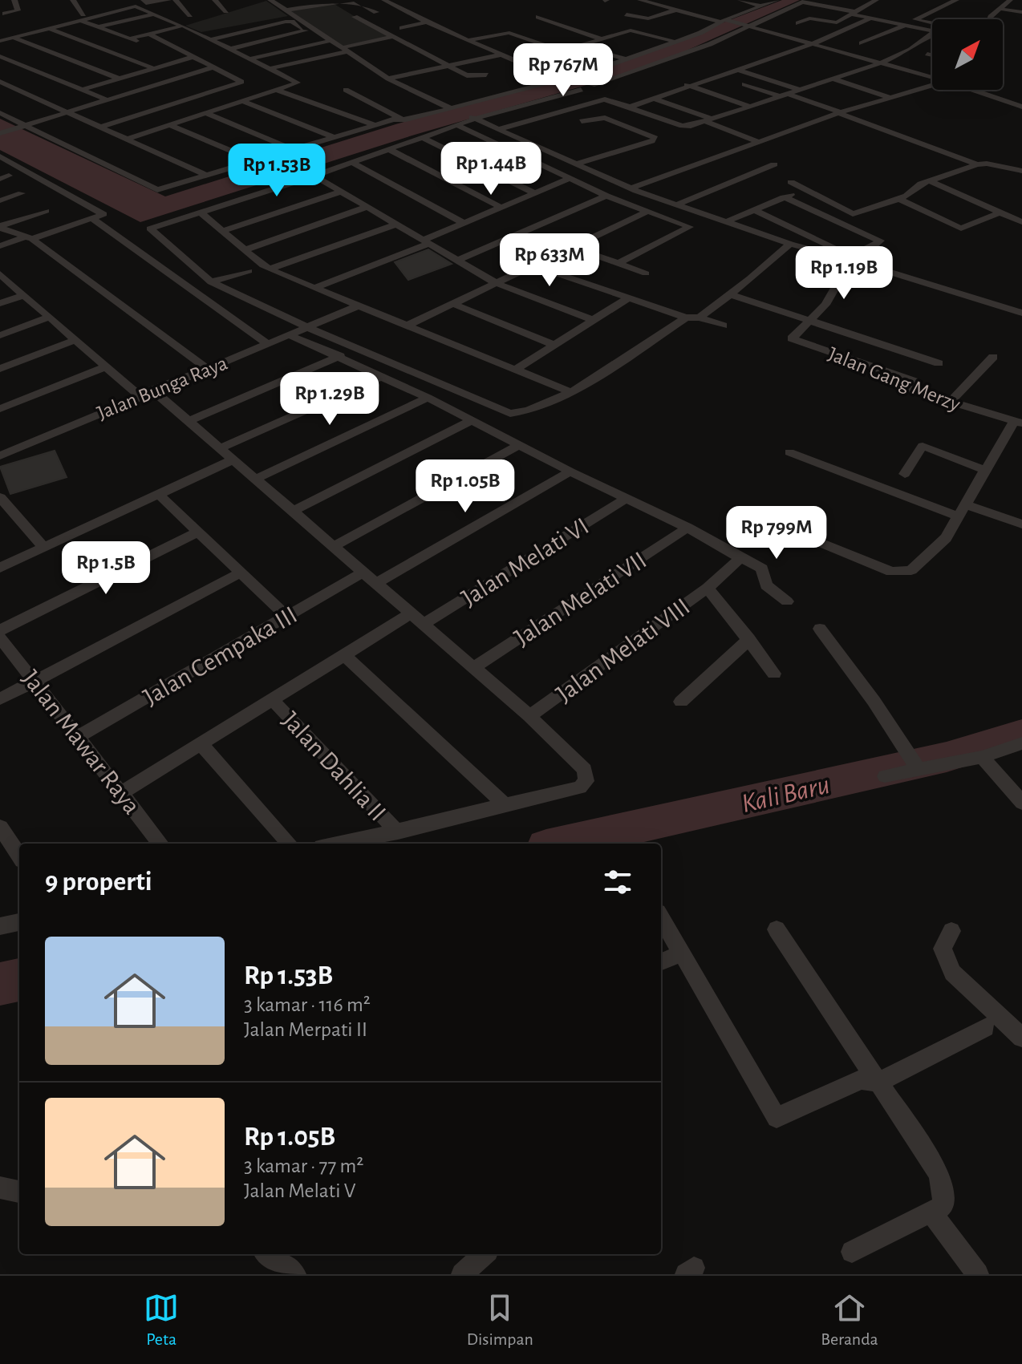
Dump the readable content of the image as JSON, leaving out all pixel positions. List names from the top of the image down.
{
  "streets": {
    "street": [
      "Jalan Gang Merzy",
      "Jalan Bunga Raya",
      "Jalan Melati VI",
      "Jalan Melati VII",
      "Jalan Melati VIII",
      "Jalan Cempaka III",
      "Jalan Mawar Raya",
      "Jalan Dahlia II"
    ]
  },
  "crossings": [
    ["Jalan Cempaka III", "Jalan Mawar Raya"]
  ],
  "water": ["Kali Baru"],
  "north": "top right",
  "page": {
    "price": [
      "Rp 767M",
      "Rp 1.44B",
      "Rp 1.53B",
      "Rp 633M",
      "Rp 1.19B",
      "Rp 1.29B",
      "Rp 1.05B",
      "Rp 799M",
      "Rp 1.5B"
    ],
    "heading": "9 properti",
    "list": [
      {
        "name": "Rp 1.53B",
        "note": "3 kamar · 116 m² · Jalan Merpati II"
      },
      {
        "name": "Rp 1.05B",
        "note": "3 kamar · 77 m² · Jalan Melati V"
      }
    ],
    "tabs": ["Peta", "Disimpan", "Beranda"]
  }
}
